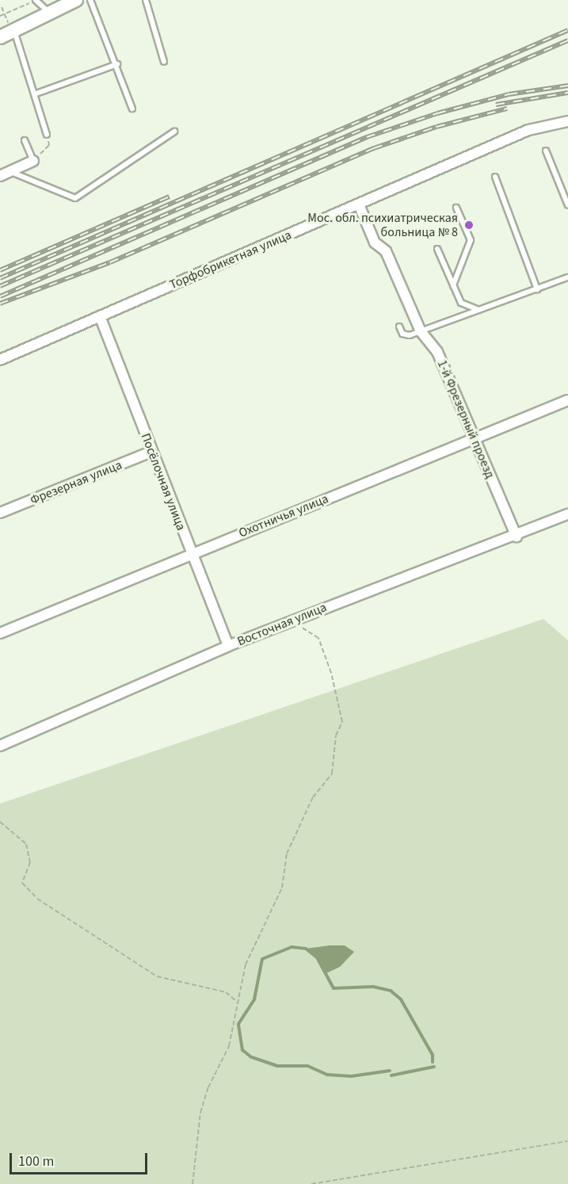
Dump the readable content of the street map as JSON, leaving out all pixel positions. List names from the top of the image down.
{
  "streets": {
    "street": [
      "Торфобрикетная улица",
      "1-й Фрезерный проезд",
      "Посёлочная улица",
      "Фрезерная улица",
      "Охотничья улица",
      "Восточная улица"
    ]
  },
  "crossings": [
    ["Торфобрикетная улица", "1-й Фрезерный проезд"],
    ["Торфобрикетная улица", "Посёлочная улица"],
    ["1-й Фрезерный проезд", "Охотничья улица"],
    ["1-й Фрезерный проезд", "Восточная улица"],
    ["Посёлочная улица", "Фрезерная улица"],
    ["Посёлочная улица", "Охотничья улица"],
    ["Посёлочная улица", "Восточная улица"]
  ],
  "places": ["Мос. обл. психиатрическая больница № 8"],
  "scale_bar": "100 m"
}
